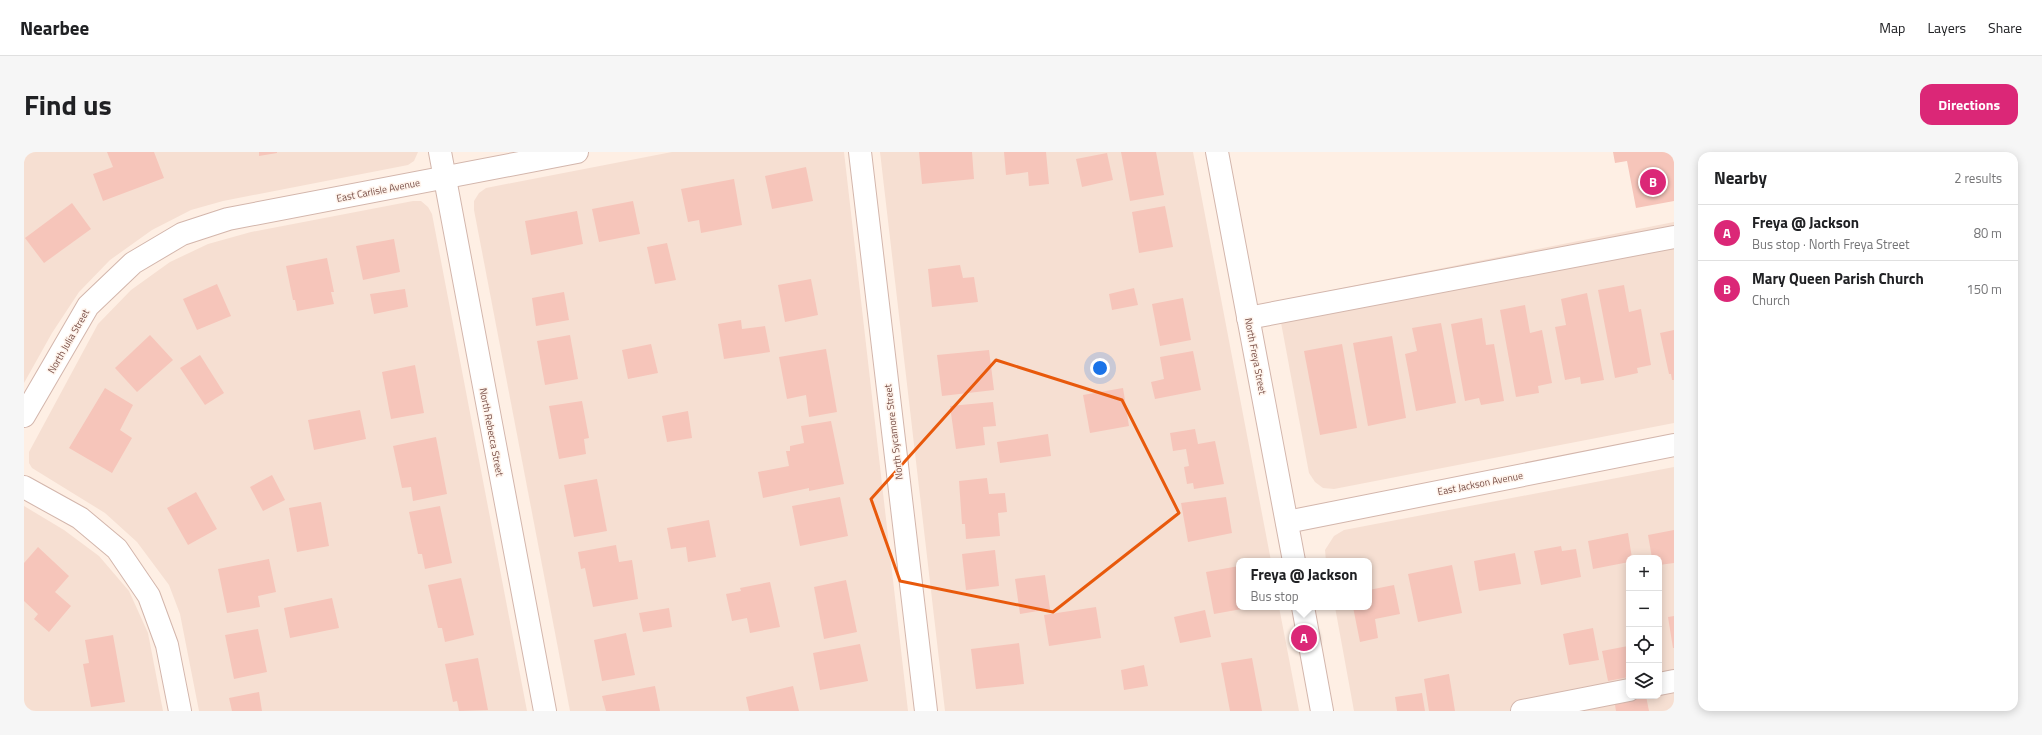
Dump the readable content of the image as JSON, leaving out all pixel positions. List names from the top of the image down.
{
  "streets": {
    "street": [
      "East Carlisle Avenue",
      "North Julia Street",
      "North Freya Street",
      "North Rebecca Street",
      "North Sycamore Street",
      "East Jackson Avenue"
    ]
  },
  "crossings": [
    ["East Carlisle Avenue", "North Julia Street"],
    ["East Carlisle Avenue", "North Rebecca Street"],
    ["North Freya Street", "East Jackson Avenue"]
  ],
  "page": {
    "header": "Nearbee",
    "nav": ["Map", "Layers", "Share"],
    "title": "Find us",
    "buttons": "Directions",
    "heading": ["Nearby", "2 results"],
    "pins": ["B", "A"],
    "list": [
      {
        "mark": "A",
        "name": "Freya @ Jackson",
        "note": "Bus stop · North Freya Street",
        "value": "80 m"
      },
      {
        "mark": "B",
        "name": "Mary Queen Parish Church",
        "note": "Church",
        "value": "150 m"
      }
    ],
    "map_buttons": ["+", "−"],
    "popup": ["Freya @ Jackson", "Bus stop"]
  }
}
